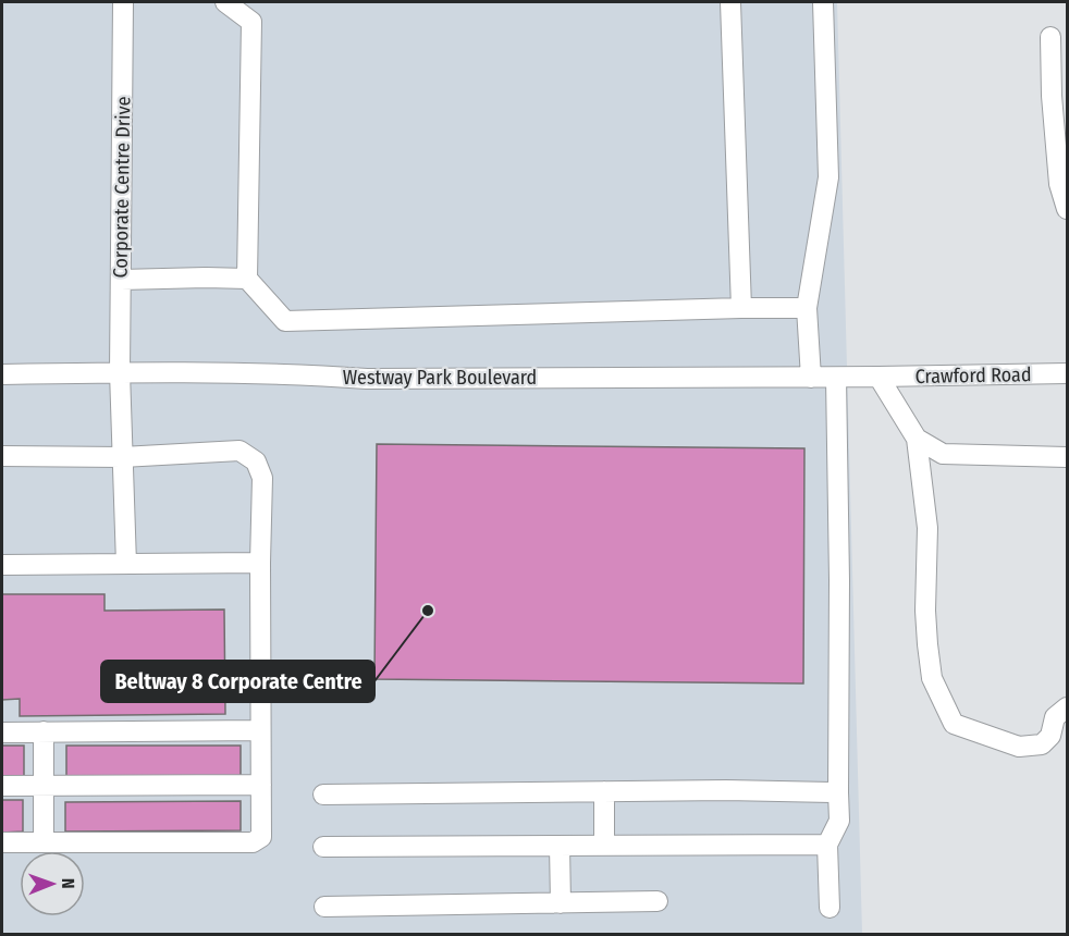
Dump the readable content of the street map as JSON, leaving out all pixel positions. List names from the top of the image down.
{
  "streets": {
    "street": ["Corporate Centre Drive", "Crawford Road", "Westway Park Boulevard"]
  },
  "crossings": [
    ["Corporate Centre Drive", "Westway Park Boulevard"],
    ["Crawford Road", "Westway Park Boulevard"]
  ],
  "places": ["Beltway 8 Corporate Centre"],
  "north": "right"
}
